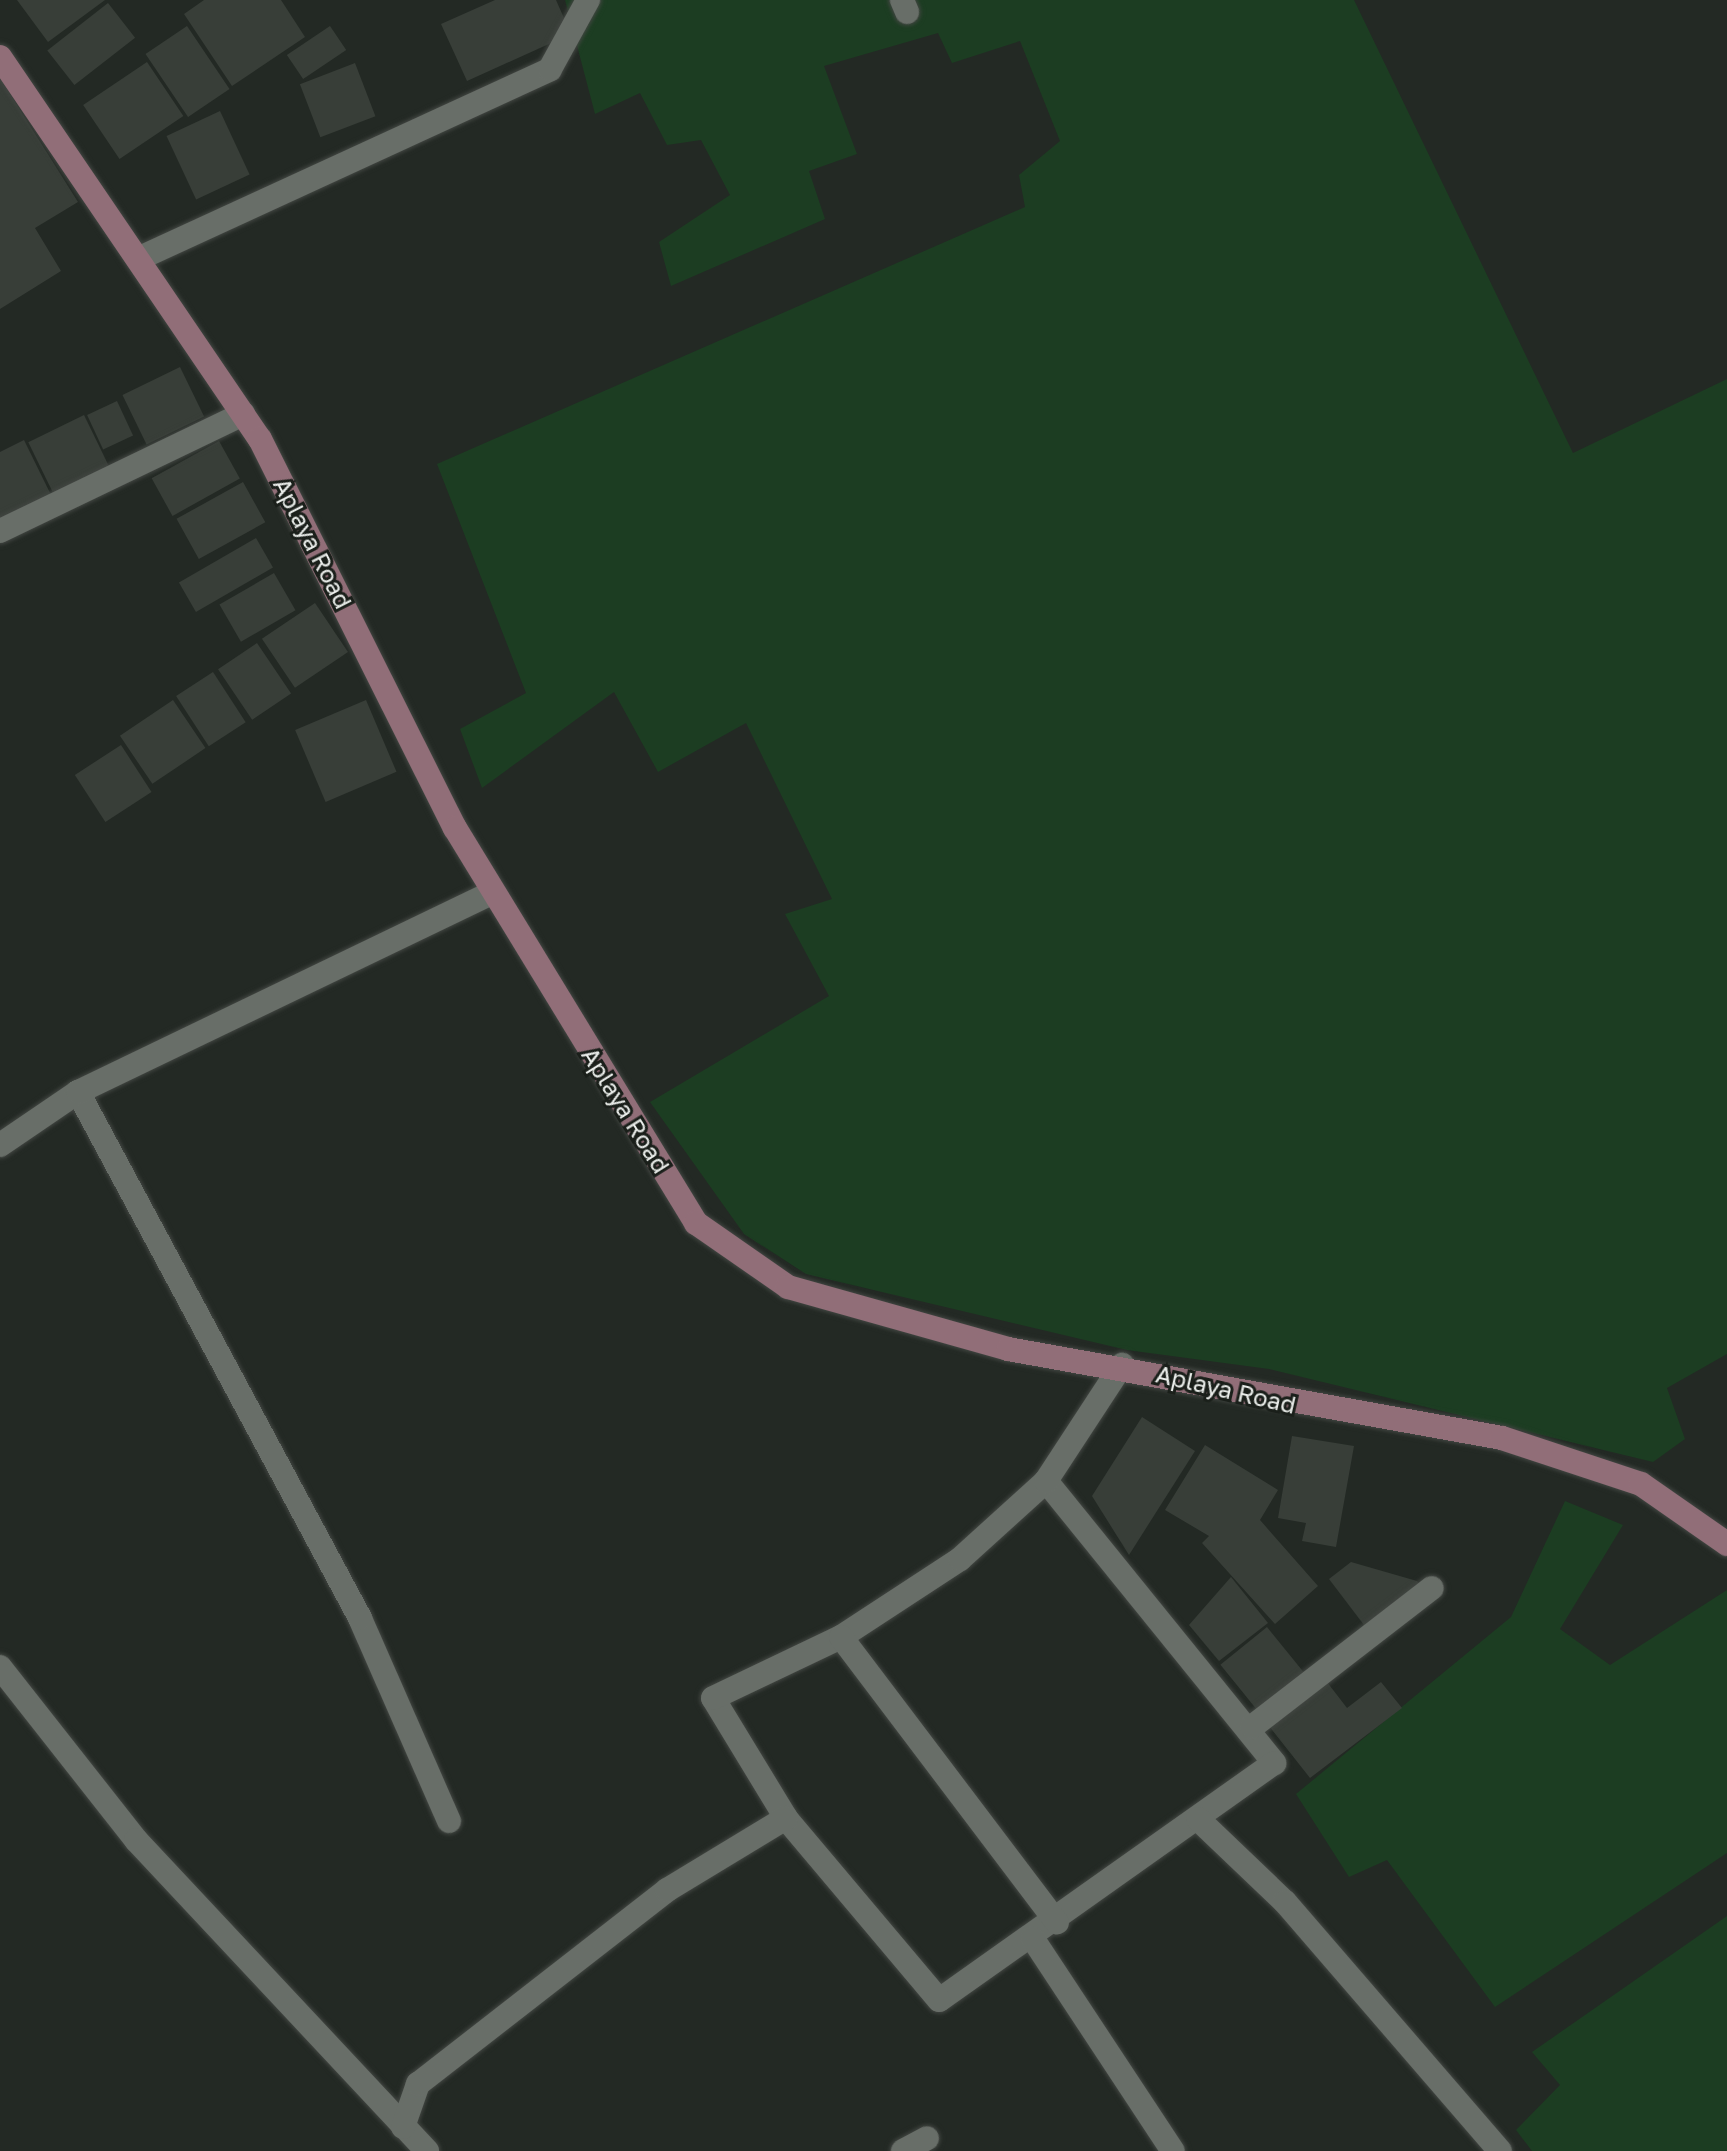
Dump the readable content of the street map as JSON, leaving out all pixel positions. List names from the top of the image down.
{
  "streets": {
    "street": ["Aplaya Road"]
  }
}
